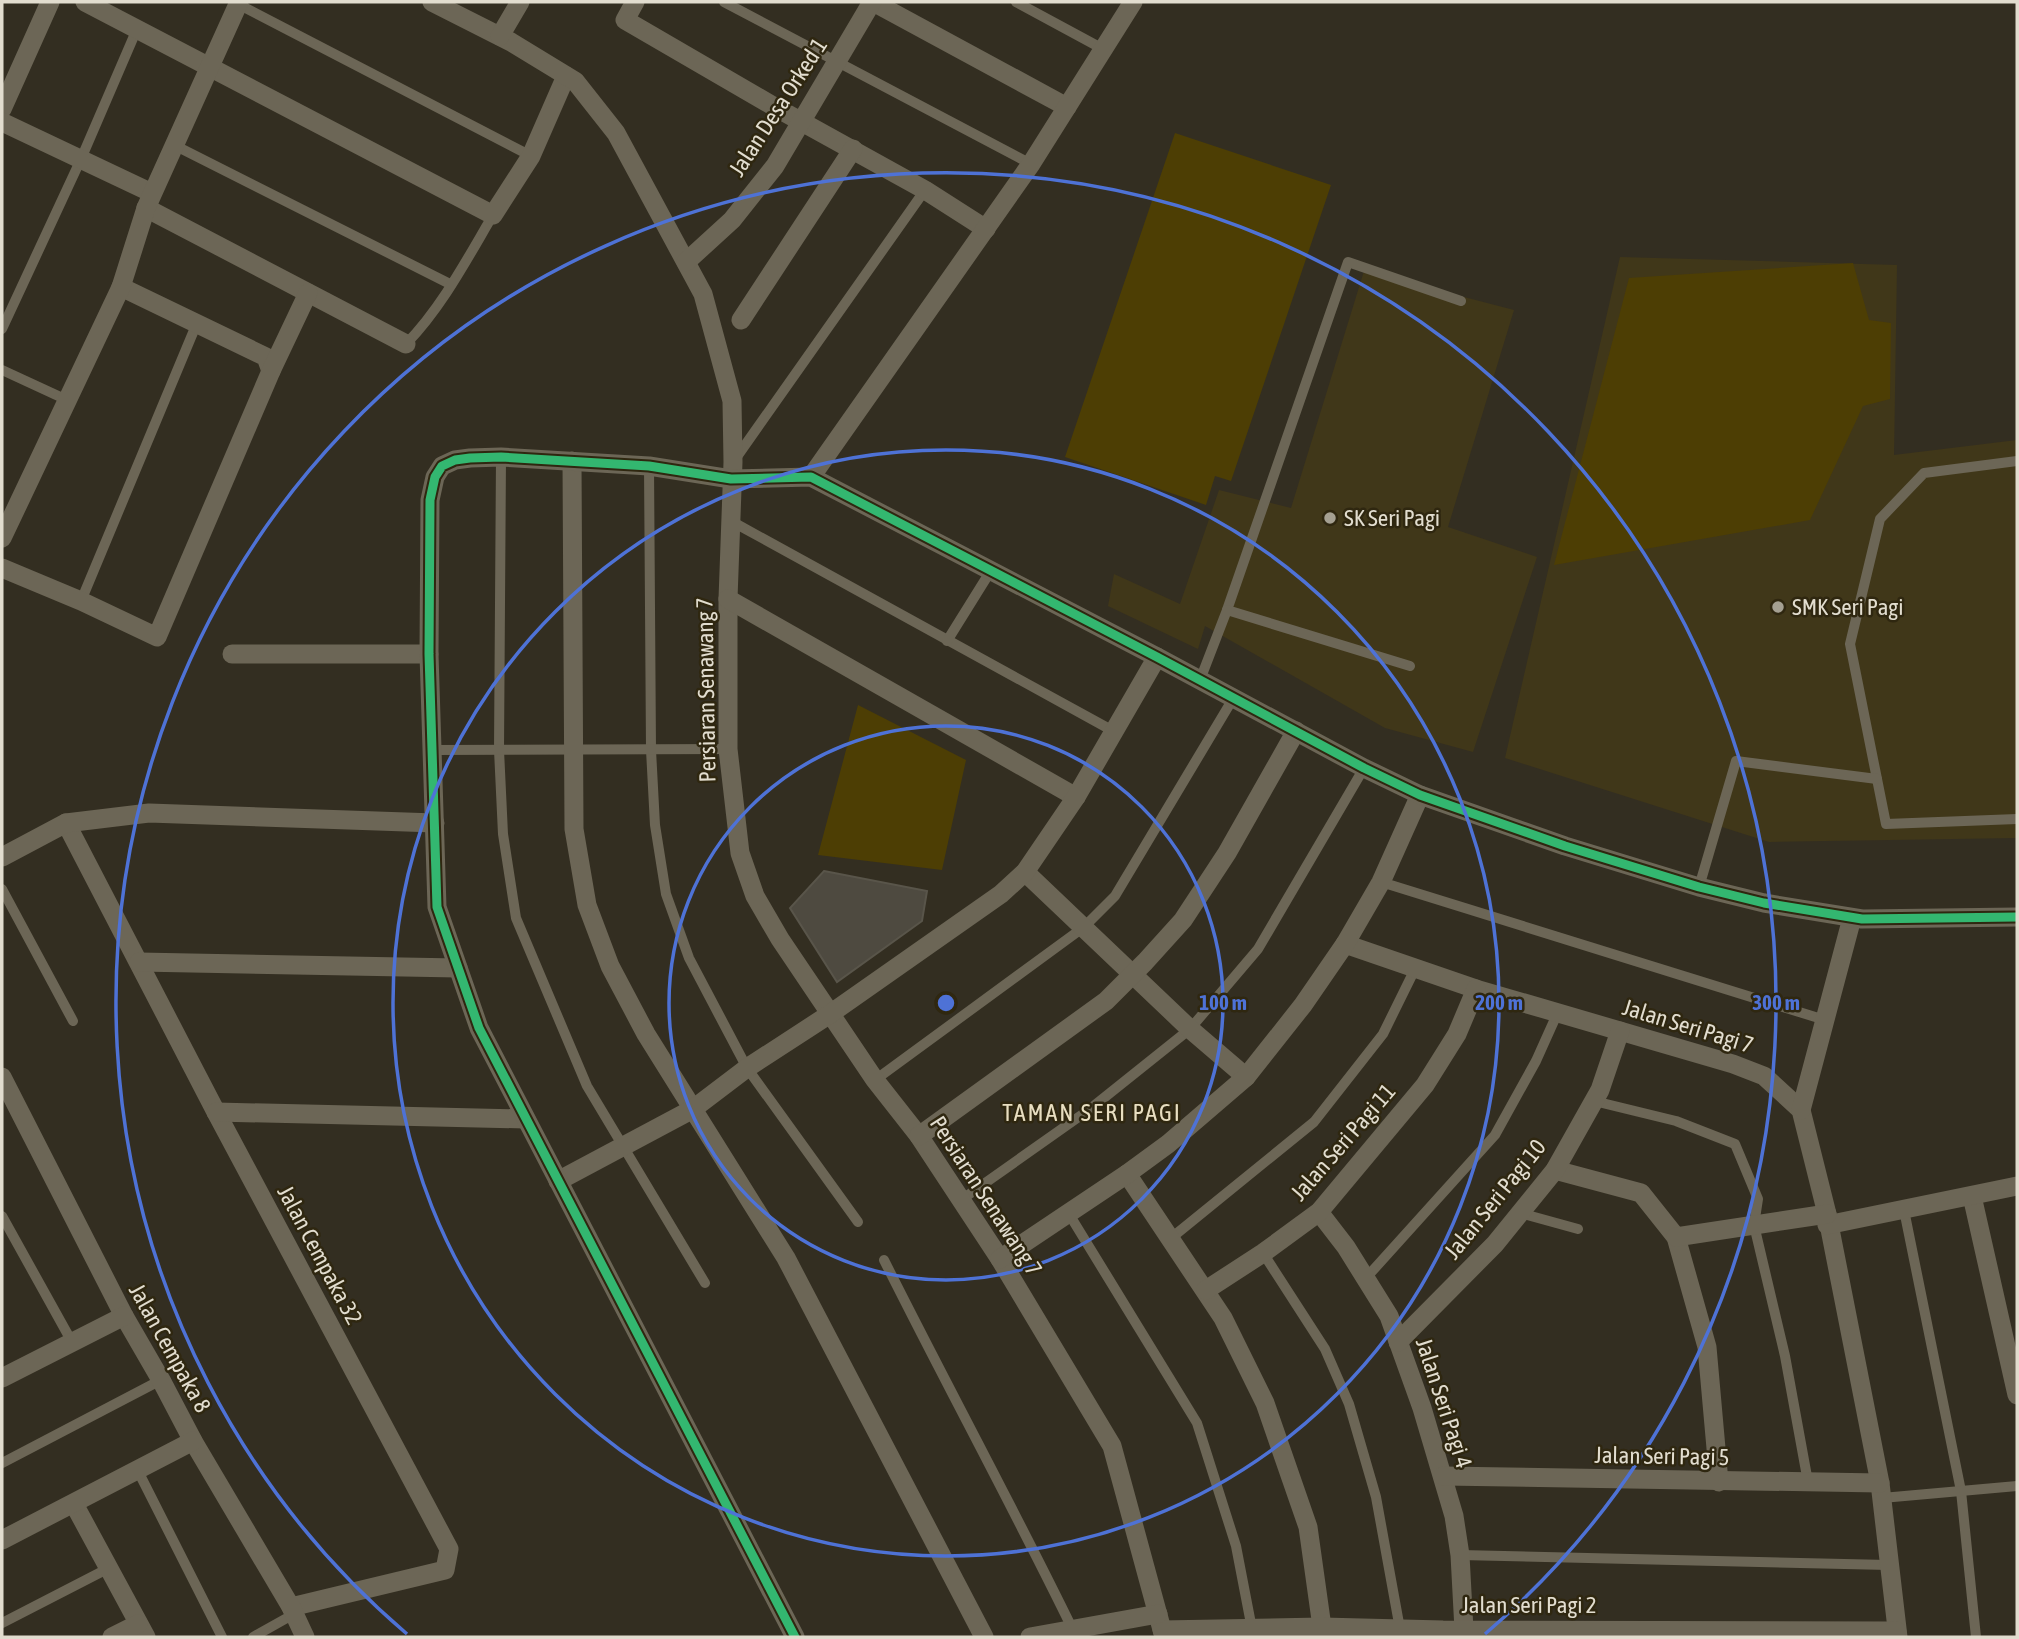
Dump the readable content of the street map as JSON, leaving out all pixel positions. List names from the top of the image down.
{
  "streets": {
    "street": [
      "Jalan Desa Orked 1",
      "Persiaran Senawang 7",
      "Jalan Seri Pagi 7",
      "Jalan Seri Pagi 11",
      "Jalan Seri Pagi 10",
      "Jalan Cempaka 32",
      "Jalan Cempaka 8",
      "Jalan Seri Pagi 4",
      "Jalan Seri Pagi 5",
      "Jalan Seri Pagi 2"
    ]
  },
  "crossings": [
    ["Jalan Desa Orked 1", "Persiaran Senawang 7"],
    ["Persiaran Senawang 7", "Jalan Seri Pagi 2"],
    ["Jalan Seri Pagi 7", "Jalan Seri Pagi 11"],
    ["Jalan Seri Pagi 7", "Jalan Seri Pagi 10"],
    ["Jalan Seri Pagi 11", "Jalan Seri Pagi 4"],
    ["Jalan Seri Pagi 10", "Jalan Seri Pagi 4"],
    ["Jalan Cempaka 32", "Jalan Cempaka 8"],
    ["Jalan Seri Pagi 4", "Jalan Seri Pagi 5"],
    ["Jalan Seri Pagi 4", "Jalan Seri Pagi 2"]
  ],
  "districts": ["TAMAN SERI PAGI"],
  "places": ["SK Seri Pagi", "SMK Seri Pagi"],
  "rings": ["100 m", "200 m", "300 m"]
}
